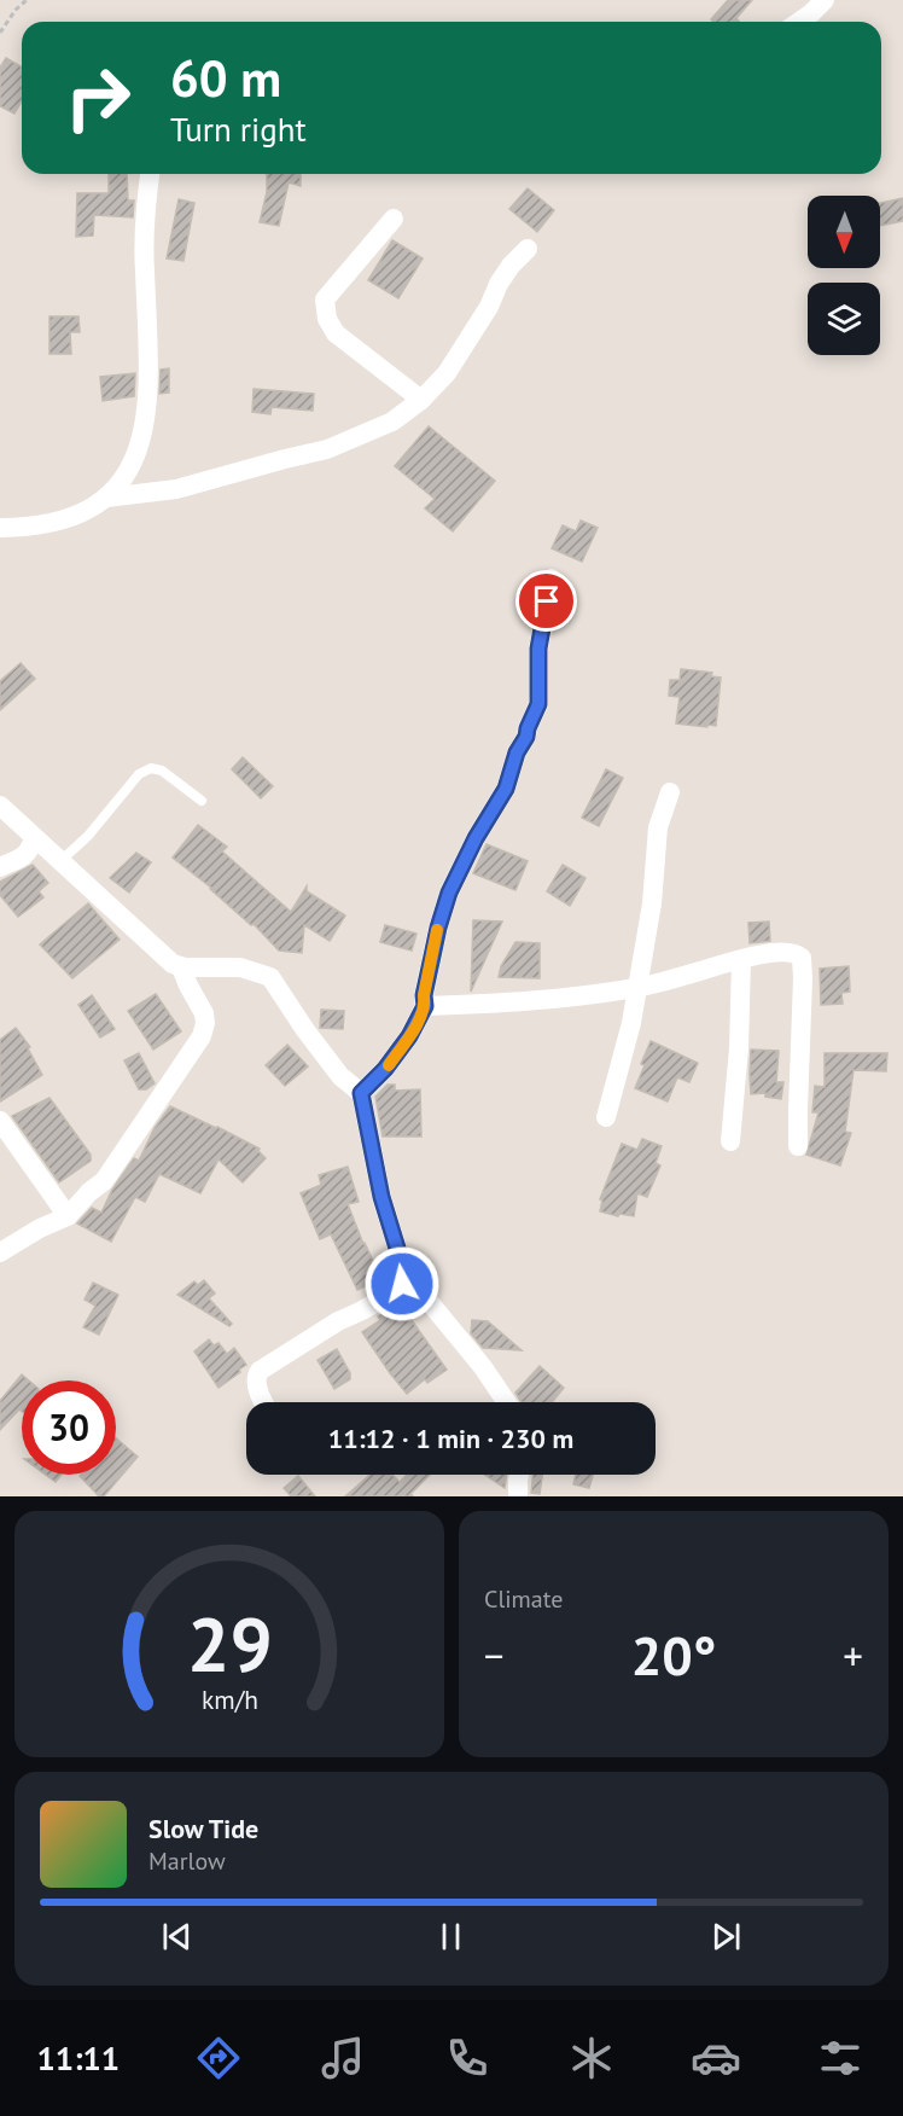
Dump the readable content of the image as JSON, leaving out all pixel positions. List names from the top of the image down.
{
  "north": "bottom",
  "page": {
    "turn": ["60 m", "Turn right"],
    "limit": "30",
    "trip": "11:12 · 1 min · 230 m",
    "tile": "Climate",
    "heat": ["−", "20°", "+"],
    "song": ["Slow Tide", "Marlow"],
    "tabs": "11:11",
    "gauge": ["29", "km/h"]
  }
}
